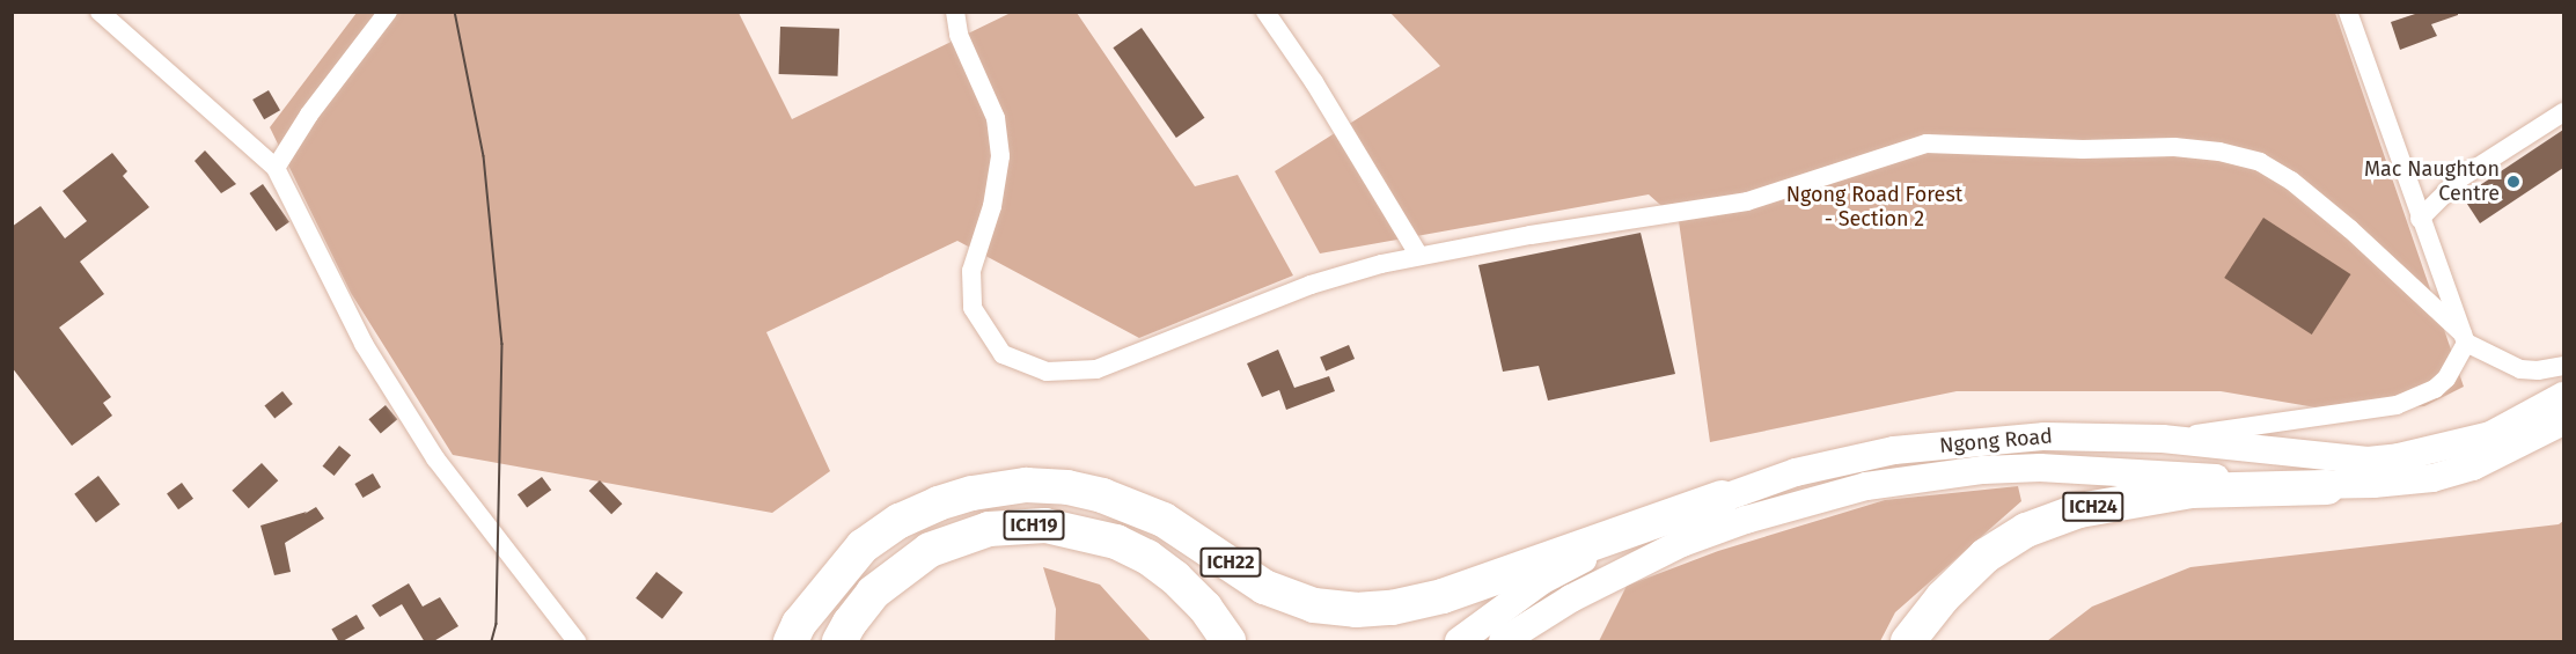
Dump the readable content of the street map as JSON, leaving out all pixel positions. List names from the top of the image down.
{
  "streets": {
    "highway": ["ICH24", "ICH19", "ICH22"],
    "main road": ["Ngong Road"]
  },
  "crossings": [
    ["Ngong Road", "ICH24"],
    ["Ngong Road", "ICH22"]
  ],
  "parks": ["Ngong Road Forest - Section 2"],
  "places": ["Mac Naughton Centre"]
}
